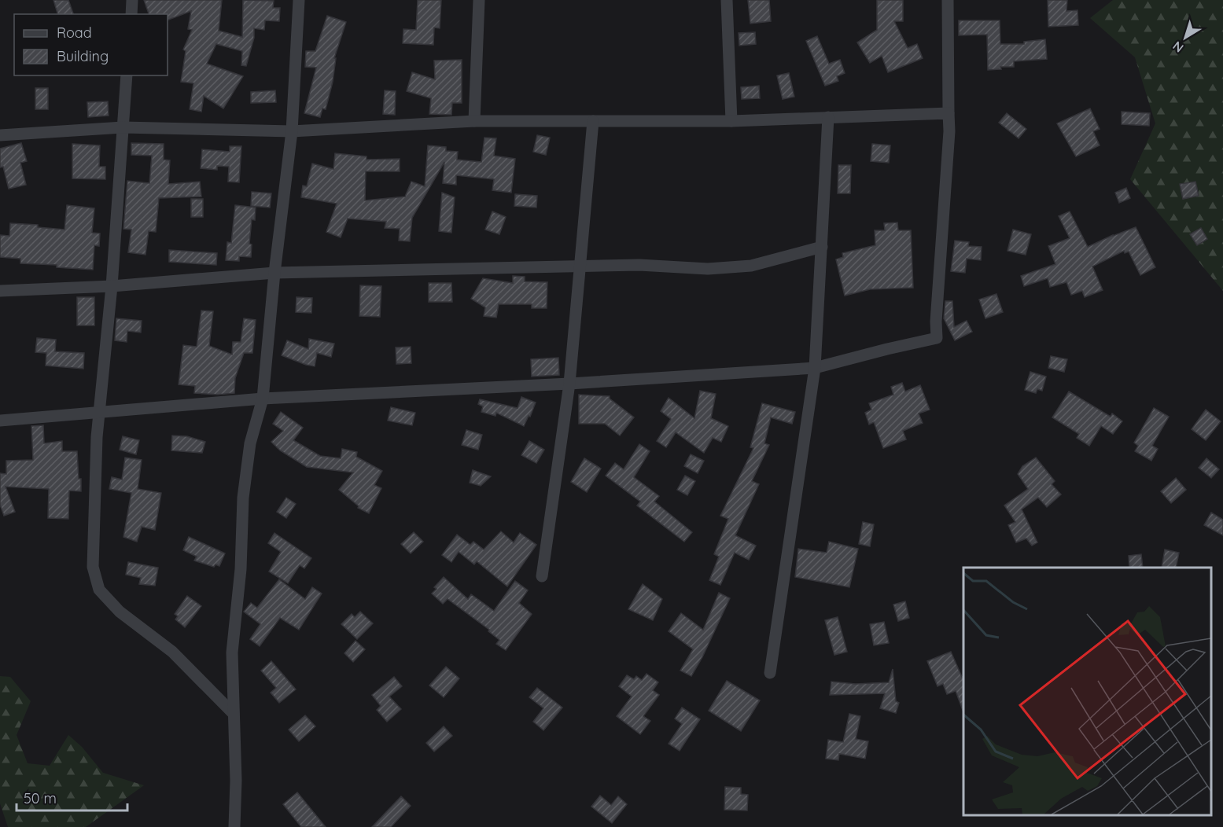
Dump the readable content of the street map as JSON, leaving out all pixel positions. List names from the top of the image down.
{
  "legend": ["Road", "Building"],
  "scale_bar": "50 m",
  "north": "bottom left"
}
